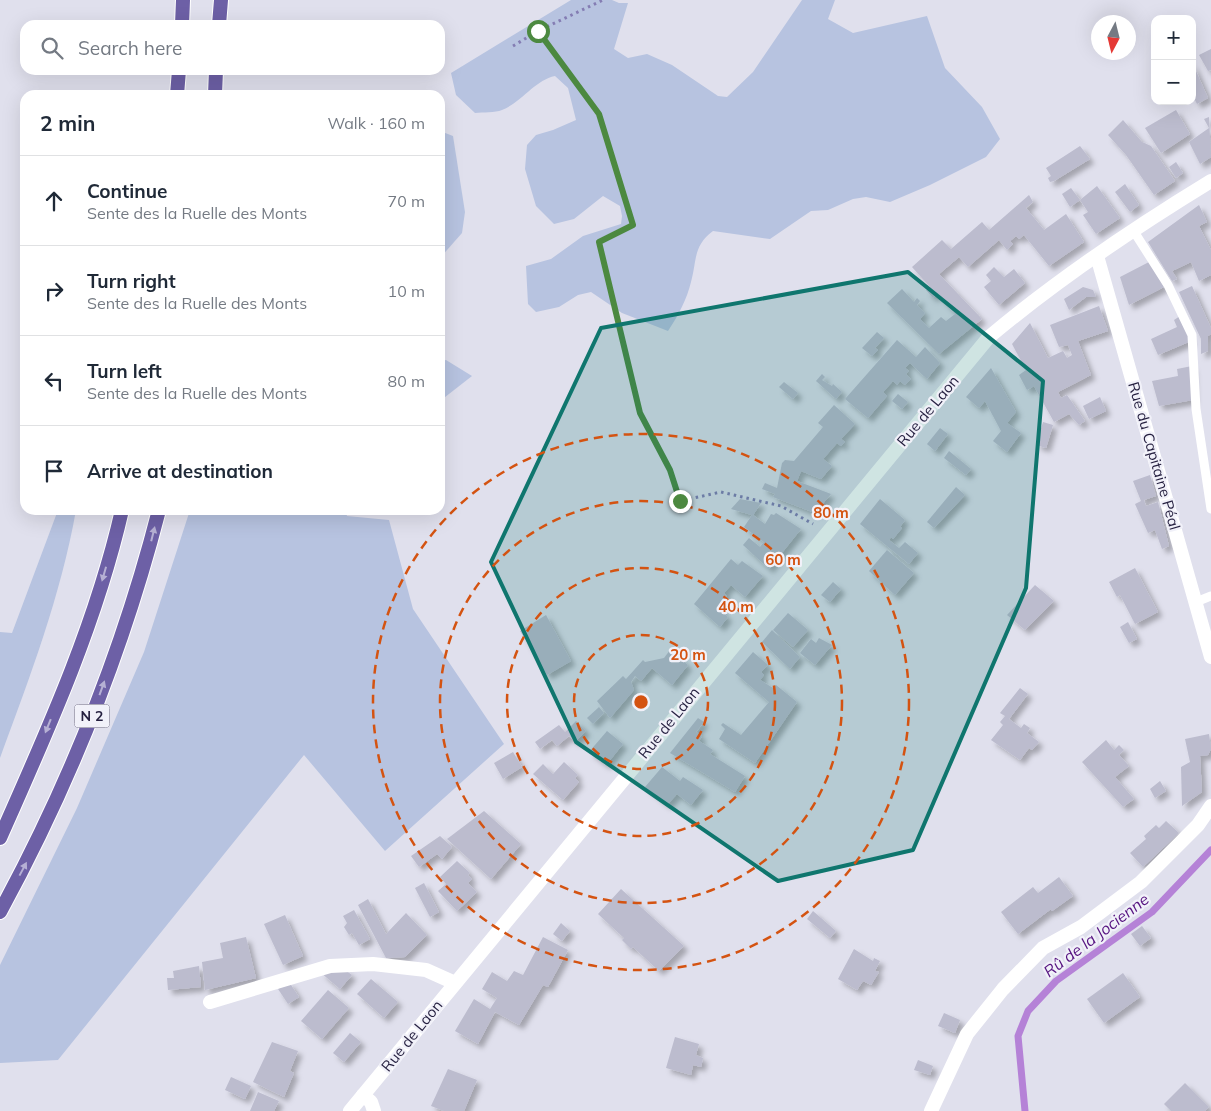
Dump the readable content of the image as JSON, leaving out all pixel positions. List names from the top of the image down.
{
  "streets": {
    "main road": ["N 2"],
    "street": ["Rue de Laon", "Rue du Capitaine Péal"]
  },
  "crossings": [
    ["Rue de Laon", "Rue du Capitaine Péal"]
  ],
  "water": ["Rû de la Jocienne"],
  "north": "bottom",
  "page": {
    "map_buttons": ["+", "−"],
    "search": "Search here",
    "heading": ["2 min", "Walk · 160 m"],
    "list": [
      ["Continue", "Sente des la Ruelle des Monts", "70 m"],
      ["Turn right", "Sente des la Ruelle des Monts", "10 m"],
      ["Turn left", "Sente des la Ruelle des Monts", "80 m"],
      "Arrive at destination"
    ]
  },
  "rings": [
    "80 m",
    "60 m",
    "40 m",
    "20 m"
  ]
}
